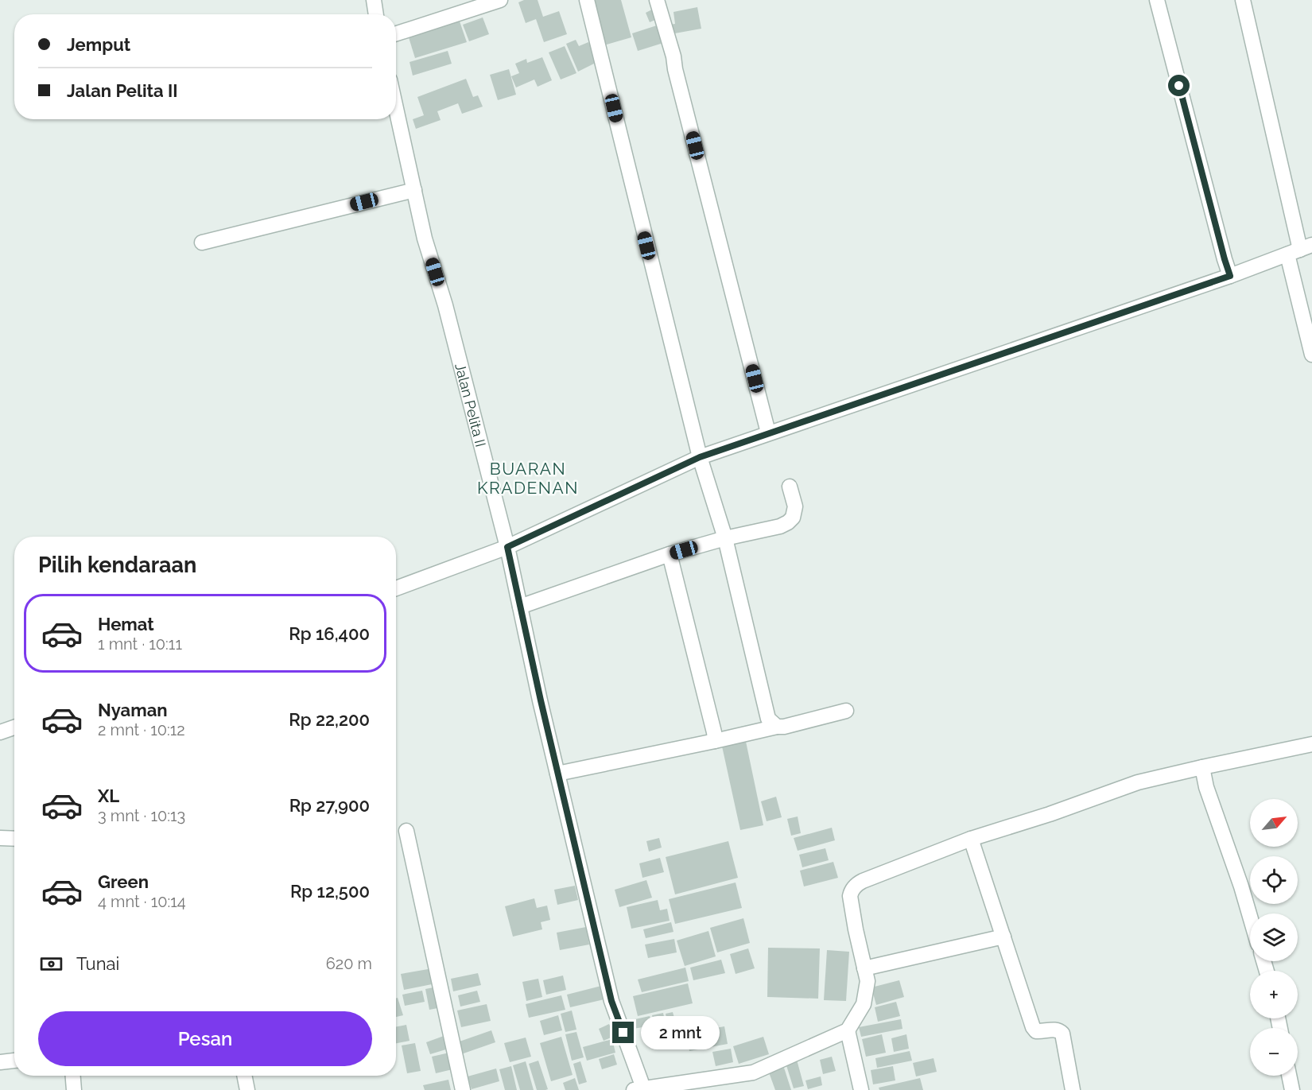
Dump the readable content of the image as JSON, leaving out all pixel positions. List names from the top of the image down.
{
  "streets": {
    "street": ["Jalan Pelita II"]
  },
  "districts": ["BUARAN KRADENAN"],
  "north": "top right",
  "page": {
    "banner": ["Jemput", "Jalan Pelita II"],
    "heading": "Pilih kendaraan",
    "list": [
      {
        "name": "Hemat",
        "note": "1 mnt · 10:11",
        "value": "Rp 16,400"
      },
      {
        "name": "Nyaman",
        "note": "2 mnt · 10:12",
        "value": "Rp 22,200"
      },
      {
        "name": "XL",
        "note": "3 mnt · 10:13",
        "value": "Rp 27,900"
      },
      {
        "name": "Green",
        "note": "4 mnt · 10:14",
        "value": "Rp 12,500"
      }
    ],
    "map_buttons": ["+", "−"],
    "pay": ["Tunai", "620 m"],
    "buttons": "Pesan",
    "bubble": "2 mnt"
  }
}
